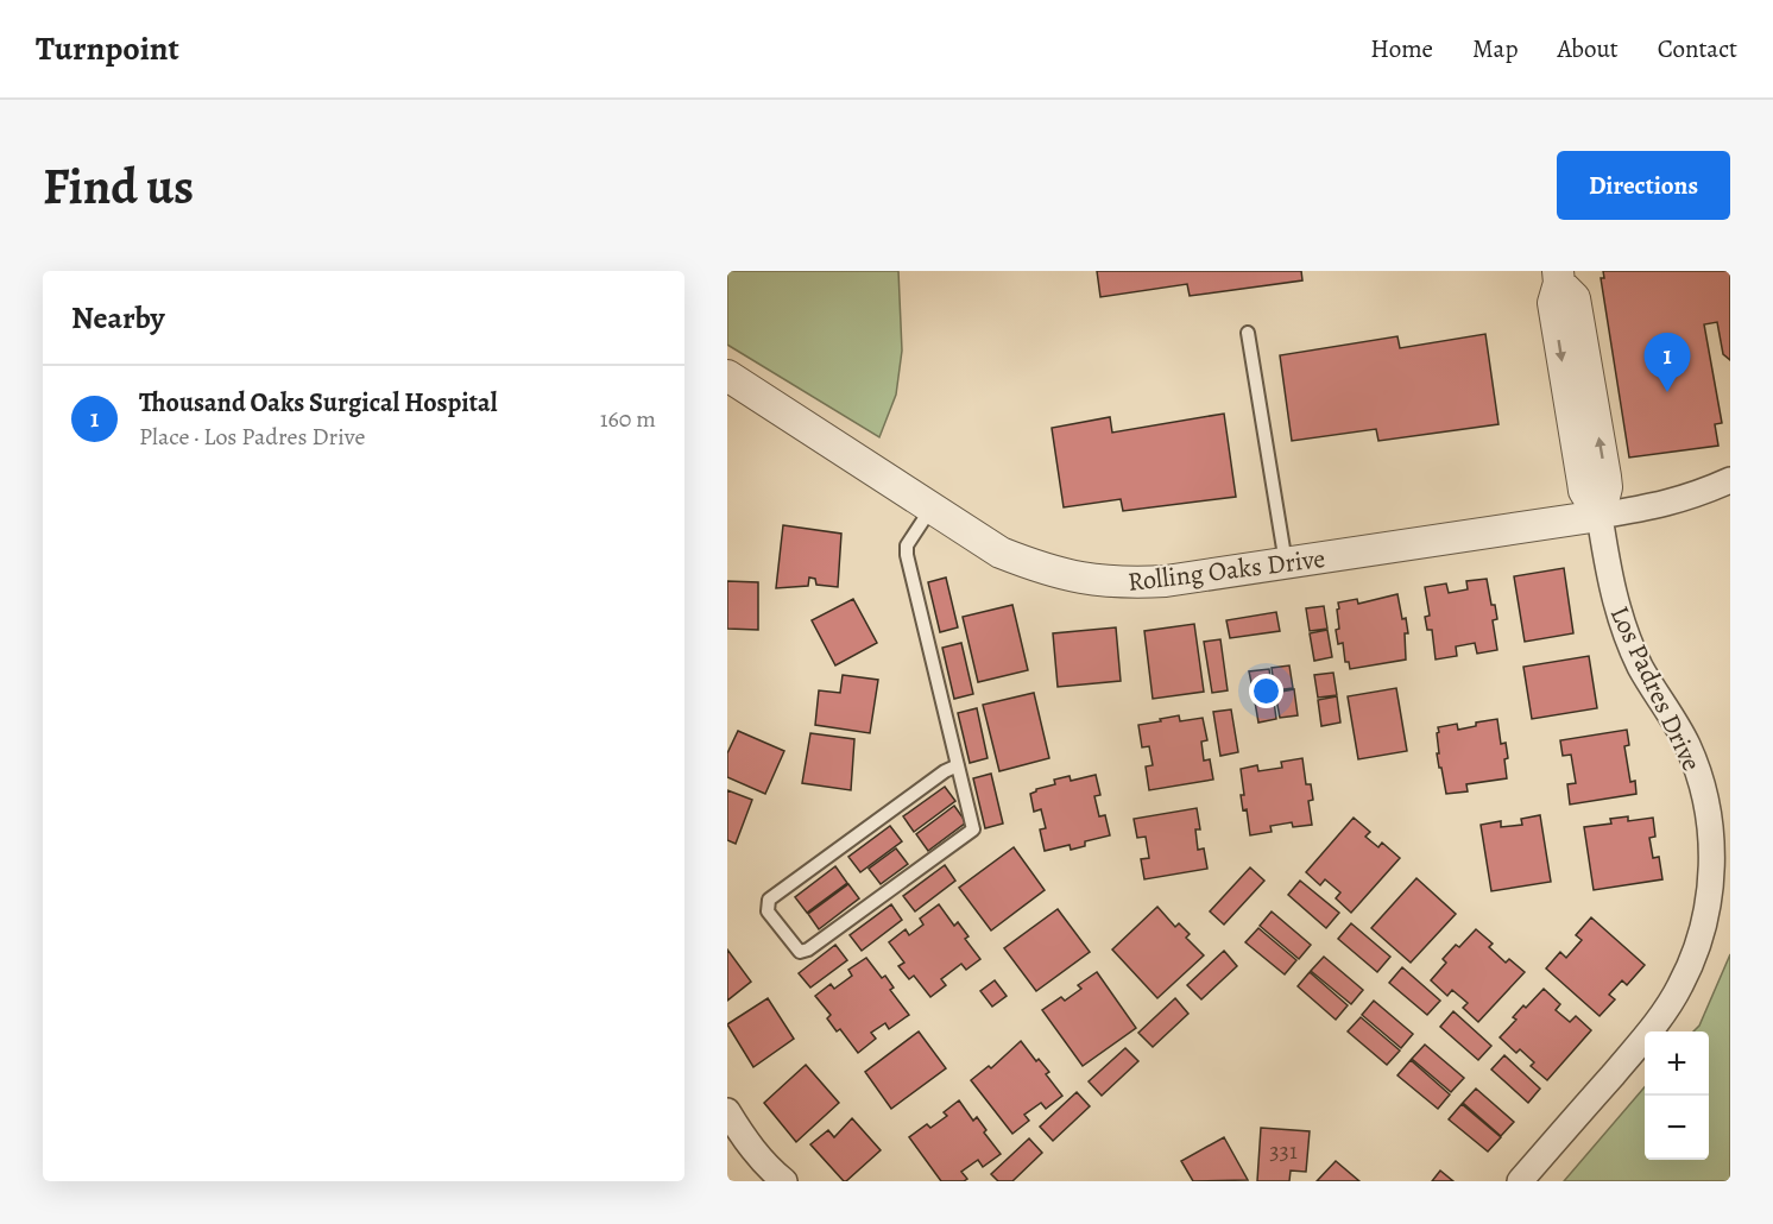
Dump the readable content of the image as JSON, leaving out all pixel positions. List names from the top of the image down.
{
  "streets": {
    "street": ["Rolling Oaks Drive", "Los Padres Drive"]
  },
  "crossings": [
    ["Rolling Oaks Drive", "Los Padres Drive"]
  ],
  "house_numbers": ["331"],
  "page": {
    "header": "Turnpoint",
    "nav": [
      "Home",
      "Map",
      "About",
      "Contact"
    ],
    "buttons": "Directions",
    "title": "Find us",
    "heading": "Nearby",
    "pins": "1",
    "list": [
      {
        "mark": "1",
        "name": "Thousand Oaks Surgical Hospital",
        "note": "Place · Los Padres Drive",
        "value": "160 m"
      }
    ],
    "map_buttons": ["+", "−"]
  }
}
